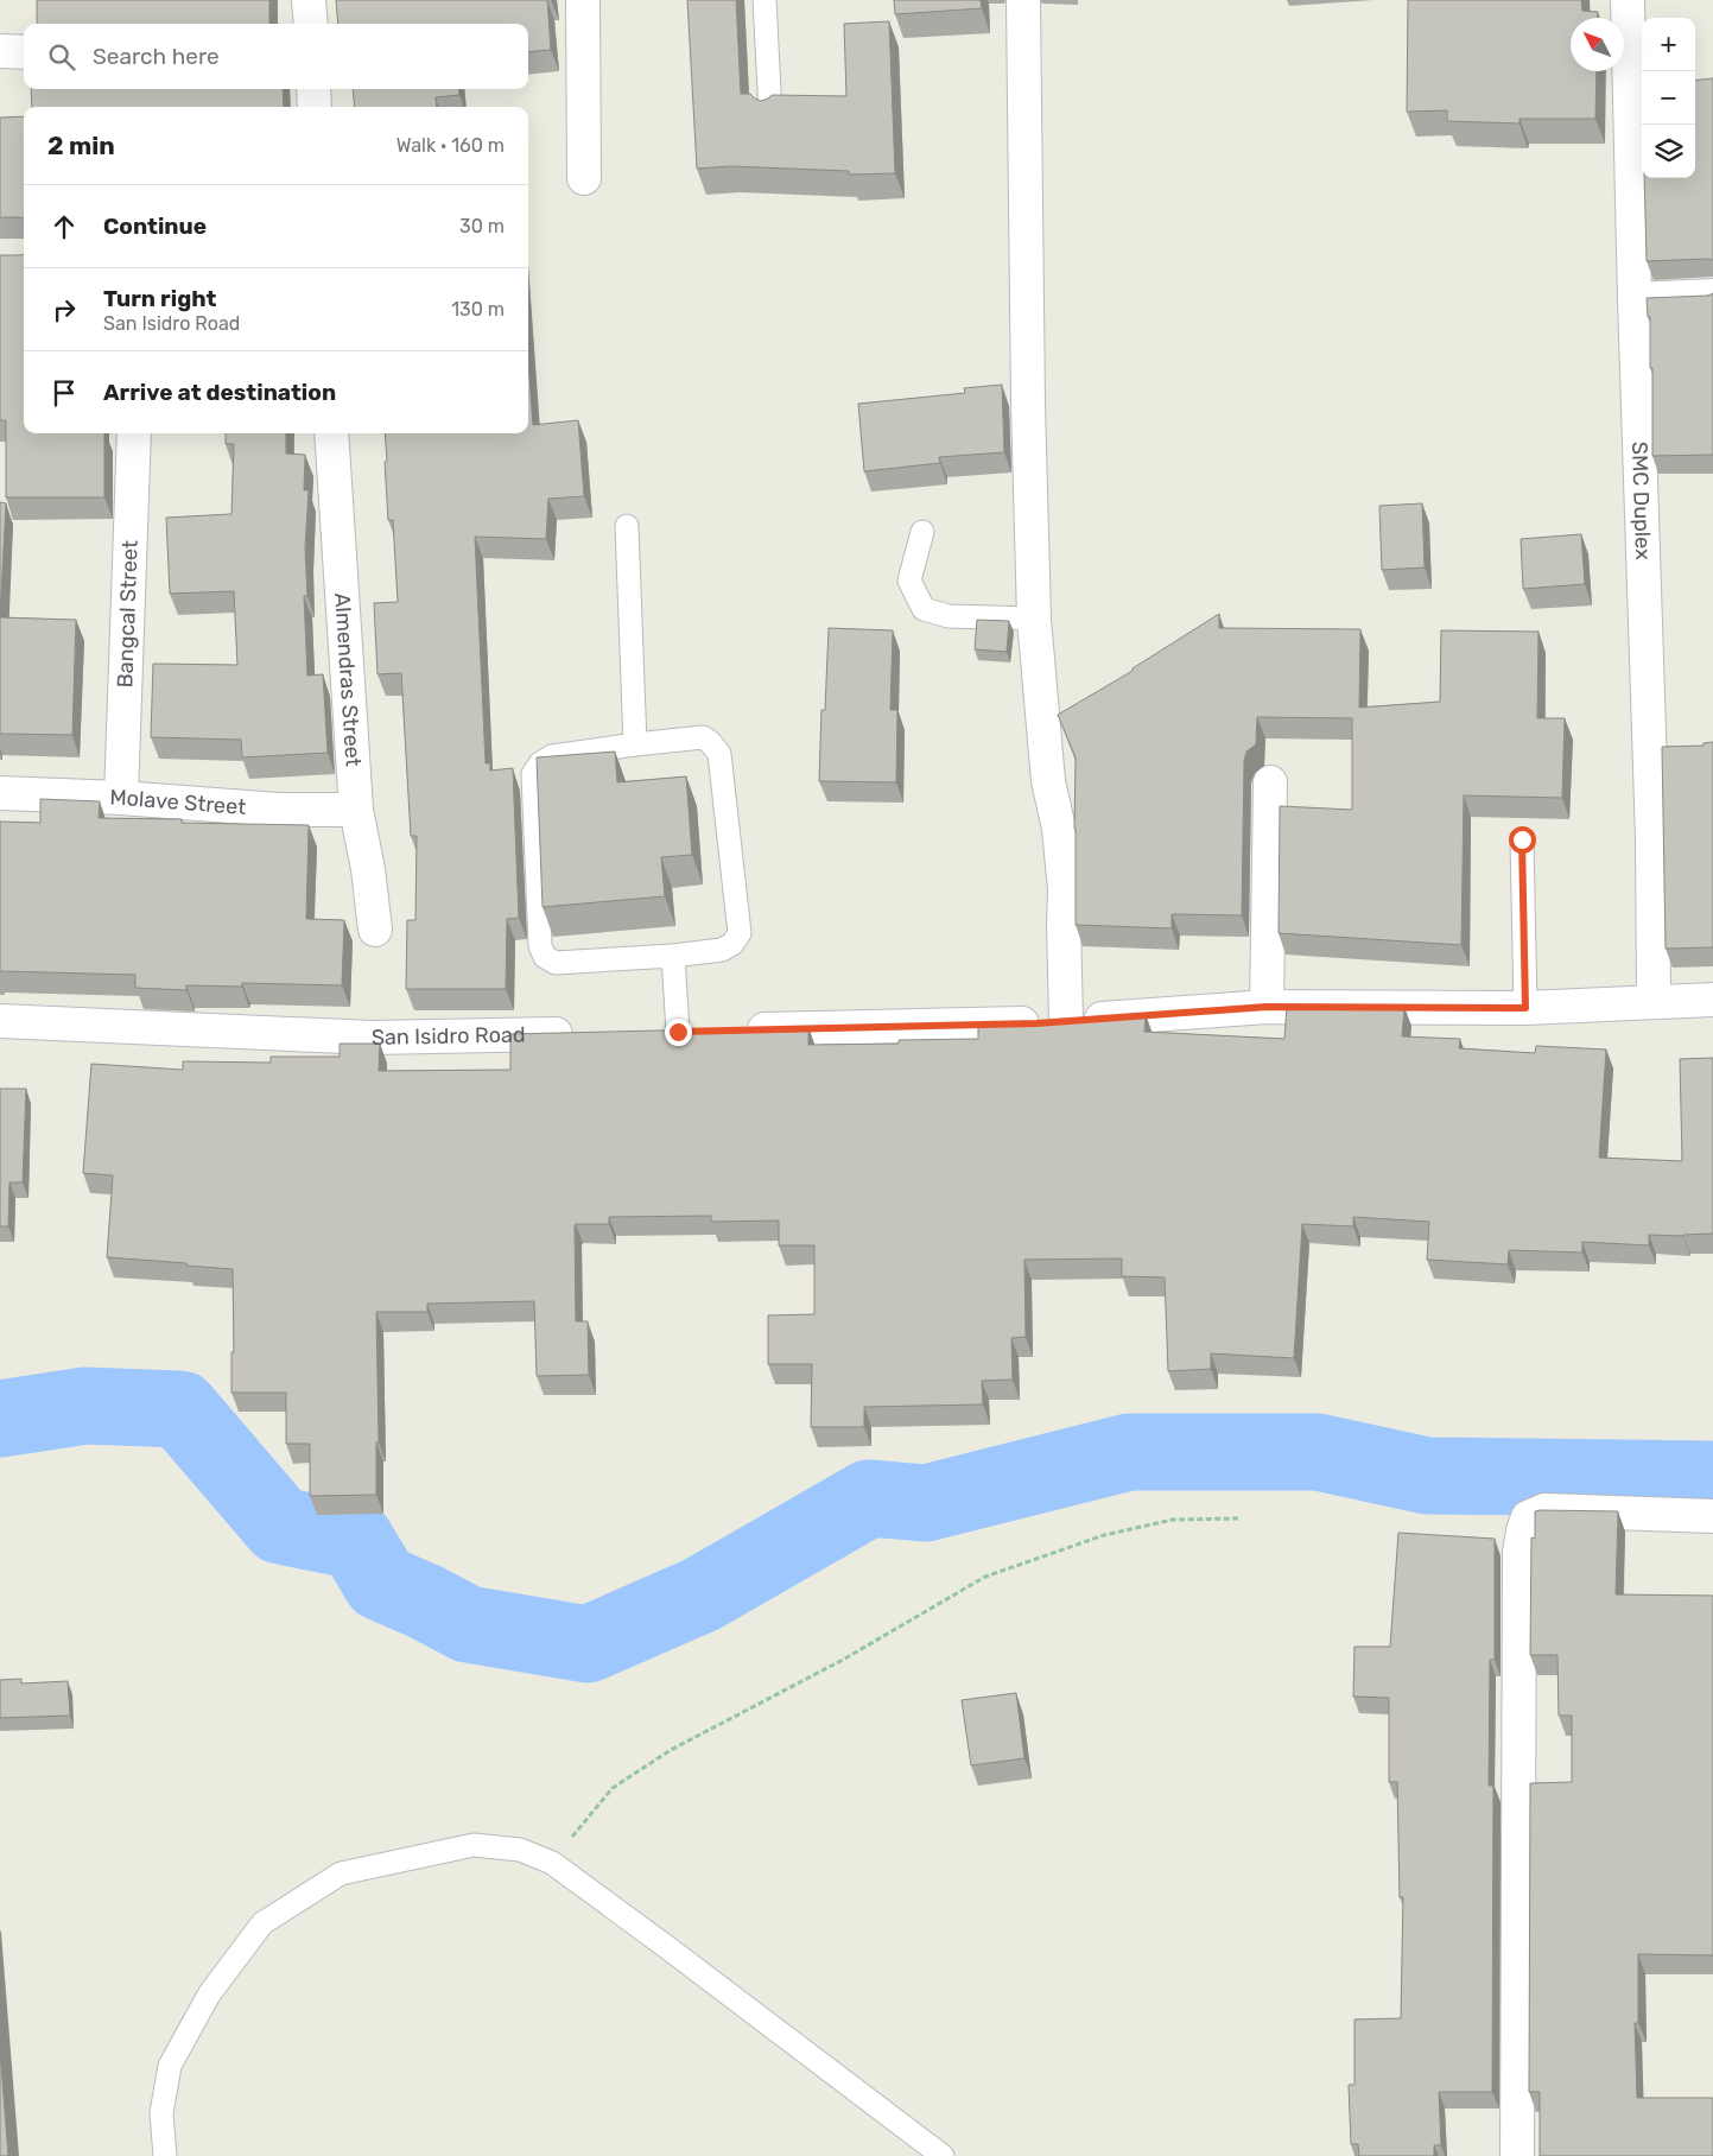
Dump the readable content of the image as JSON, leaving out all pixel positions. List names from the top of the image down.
{
  "streets": {
    "street": [
      "SMC Duplex",
      "Bangcal Street",
      "Almendras Street",
      "Molave Street",
      "San Isidro Road"
    ]
  },
  "crossings": [
    ["Bangcal Street", "Molave Street"],
    ["Almendras Street", "Molave Street"]
  ],
  "north": "top left",
  "page": {
    "map_buttons": ["+", "−"],
    "search": "Search here",
    "heading": ["2 min", "Walk · 160 m"],
    "list": [
      ["Continue", "30 m"],
      ["Turn right", "San Isidro Road", "130 m"],
      "Arrive at destination"
    ]
  }
}
